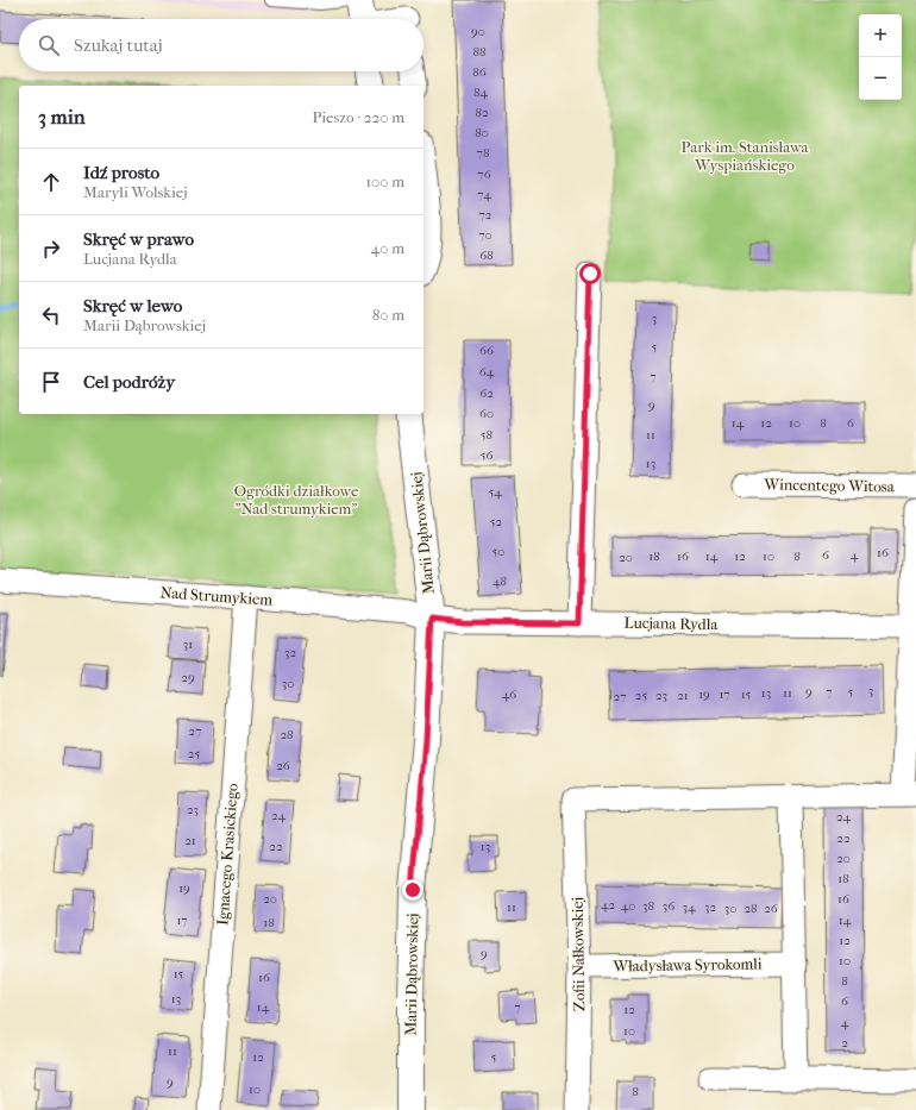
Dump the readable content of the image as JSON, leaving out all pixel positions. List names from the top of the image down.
{
  "streets": {
    "street": [
      "Wincentego Witosa",
      "Marii Dąbrowskiej",
      "Nad Strumykiem",
      "Lucjana Rydla",
      "Ignacego Krasickiego",
      "Zofii Nałkowskiej",
      "Władysława Syrokomli"
    ]
  },
  "crossings": [
    ["Marii Dąbrowskiej", "Nad Strumykiem"],
    ["Marii Dąbrowskiej", "Lucjana Rydla"],
    ["Nad Strumykiem", "Lucjana Rydla"],
    ["Nad Strumykiem", "Ignacego Krasickiego"],
    ["Zofii Nałkowskiej", "Władysława Syrokomli"]
  ],
  "parks": ["Park im. Stanisława Wyspiańskiego", "Ogródki działkowe \"Nad strumykiem\""],
  "house_numbers": [
    "90",
    "88",
    "86",
    "84",
    "82",
    "80",
    "78",
    "76",
    "74",
    "72",
    "70",
    "68",
    "3",
    "5",
    "66",
    "64",
    "7",
    "62",
    "9",
    "60",
    "14",
    "12",
    "10",
    "8",
    "6",
    "58",
    "11",
    "56",
    "13",
    "54",
    "52",
    "50",
    "16",
    "6",
    "4",
    "18",
    "16",
    "14",
    "12",
    "10",
    "8",
    "20",
    "48",
    "31",
    "32",
    "29",
    "30",
    "3",
    "9",
    "7",
    "5",
    "13",
    "11",
    "46",
    "19",
    "17",
    "15",
    "25",
    "23",
    "21",
    "27",
    "27",
    "28",
    "25",
    "26",
    "23",
    "24",
    "24",
    "22",
    "21",
    "22",
    "13",
    "20",
    "18",
    "19",
    "20",
    "16",
    "42",
    "40",
    "38",
    "36",
    "11",
    "34",
    "32",
    "30",
    "28",
    "26",
    "17",
    "14",
    "18",
    "12",
    "9",
    "10",
    "15",
    "16",
    "8",
    "13",
    "6",
    "14",
    "7",
    "12",
    "4",
    "10",
    "2",
    "11",
    "12",
    "5",
    "9",
    "10",
    "8"
  ],
  "page": {
    "map_buttons": ["+", "−"],
    "search": "Szukaj tutaj",
    "heading": ["3 min", "Pieszo · 220 m"],
    "list": [
      ["Idź prosto", "Maryli Wolskiej", "100 m"],
      ["Skręć w prawo", "Lucjana Rydla", "40 m"],
      ["Skręć w lewo", "Marii Dąbrowskiej", "80 m"],
      "Cel podróży"
    ]
  }
}
